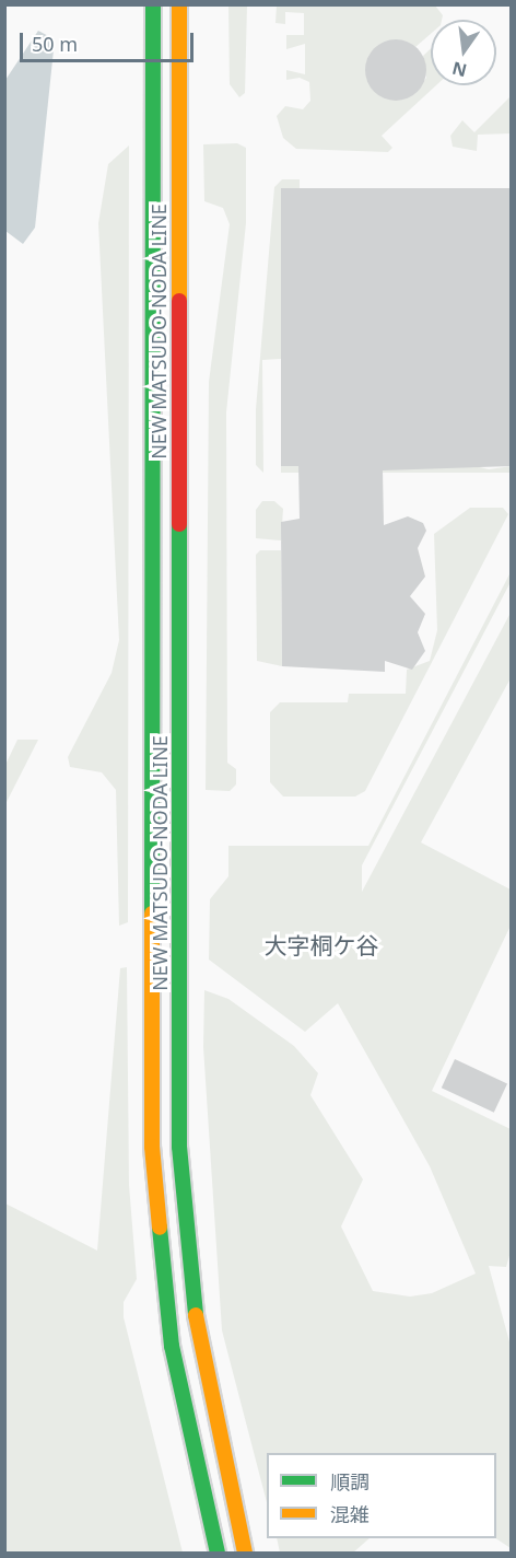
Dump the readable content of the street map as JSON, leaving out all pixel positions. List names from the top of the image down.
{
  "streets": {
    "main road": ["NEW MATSUDO-NODA LINE"]
  },
  "districts": ["大字桐ケ谷"],
  "legend": ["順調", "混雑"],
  "scale_bar": "50 m",
  "north": "bottom"
}
